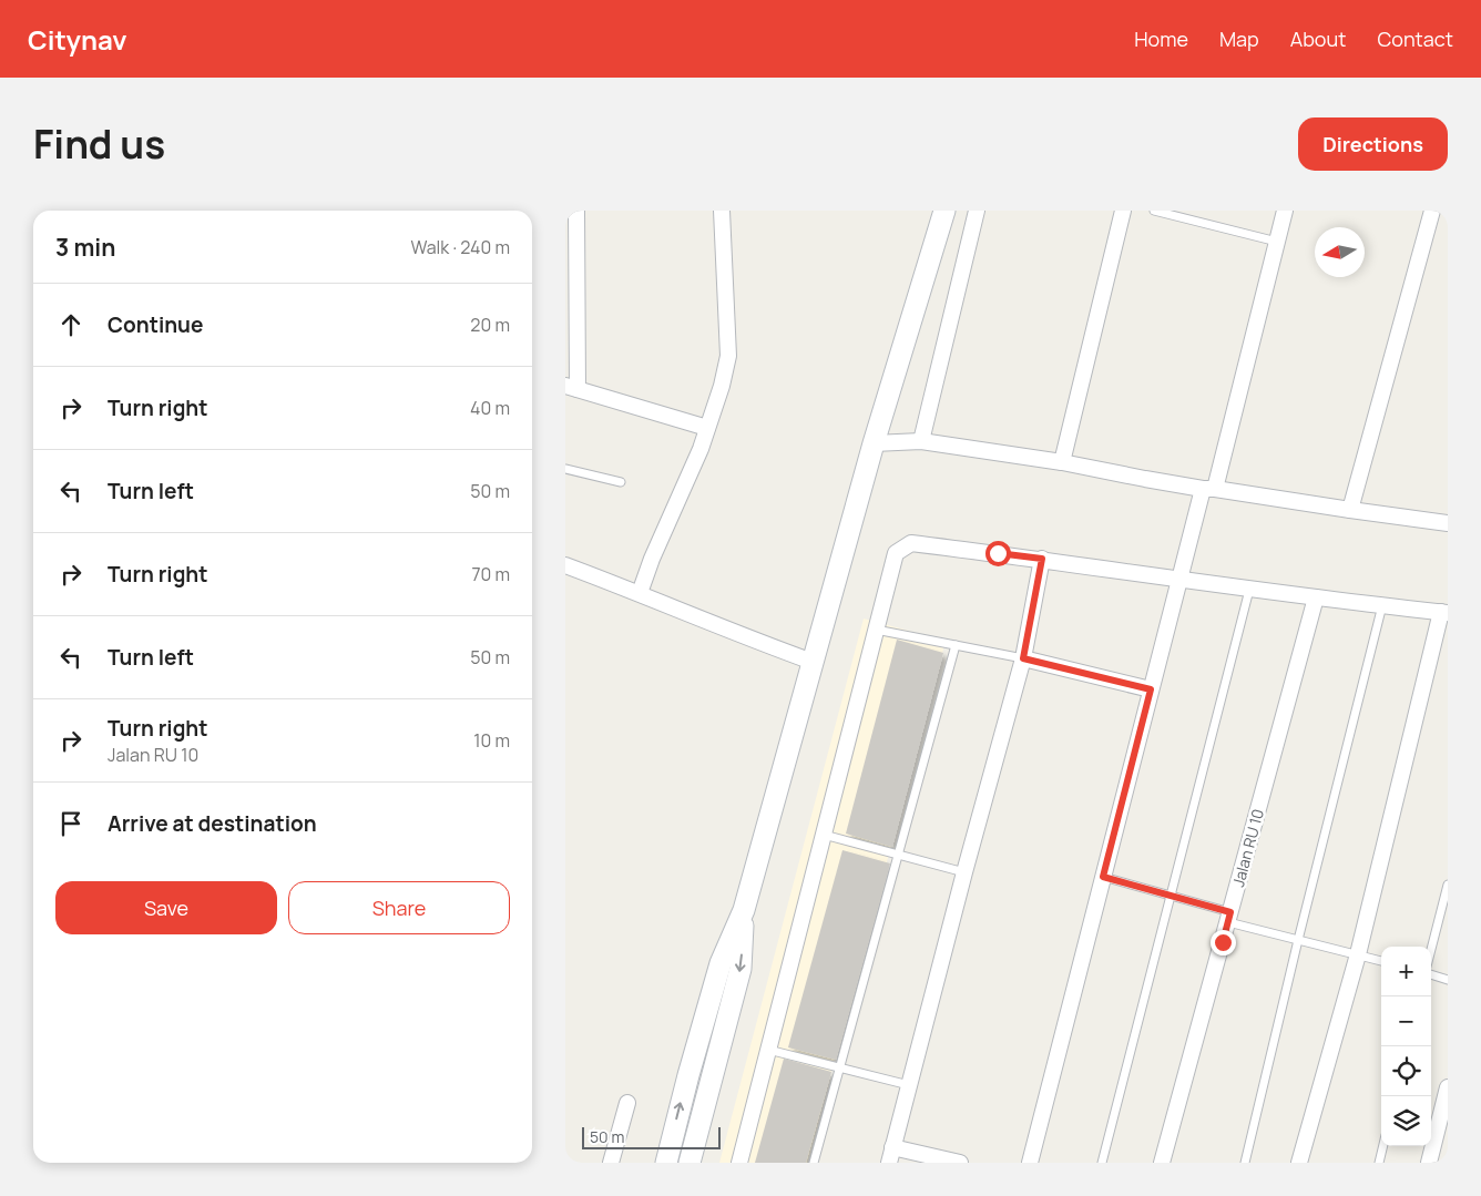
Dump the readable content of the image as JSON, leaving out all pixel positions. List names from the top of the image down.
{
  "streets": {
    "street": ["Jalan RU 10"]
  },
  "scale_bar": "50 m",
  "north": "left",
  "page": {
    "header": "Citynav",
    "nav": [
      "Home",
      "Map",
      "About",
      "Contact"
    ],
    "title": "Find us",
    "buttons": [
      "Directions",
      ["Save", "Share"]
    ],
    "heading": ["3 min", "Walk · 240 m"],
    "list": [
      ["Continue", "20 m"],
      ["Turn right", "40 m"],
      ["Turn left", "50 m"],
      ["Turn right", "70 m"],
      ["Turn left", "50 m"],
      ["Turn right", "Jalan RU 10", "10 m"],
      "Arrive at destination"
    ],
    "map_buttons": ["+", "−"],
    "scale": "50 m"
  }
}
